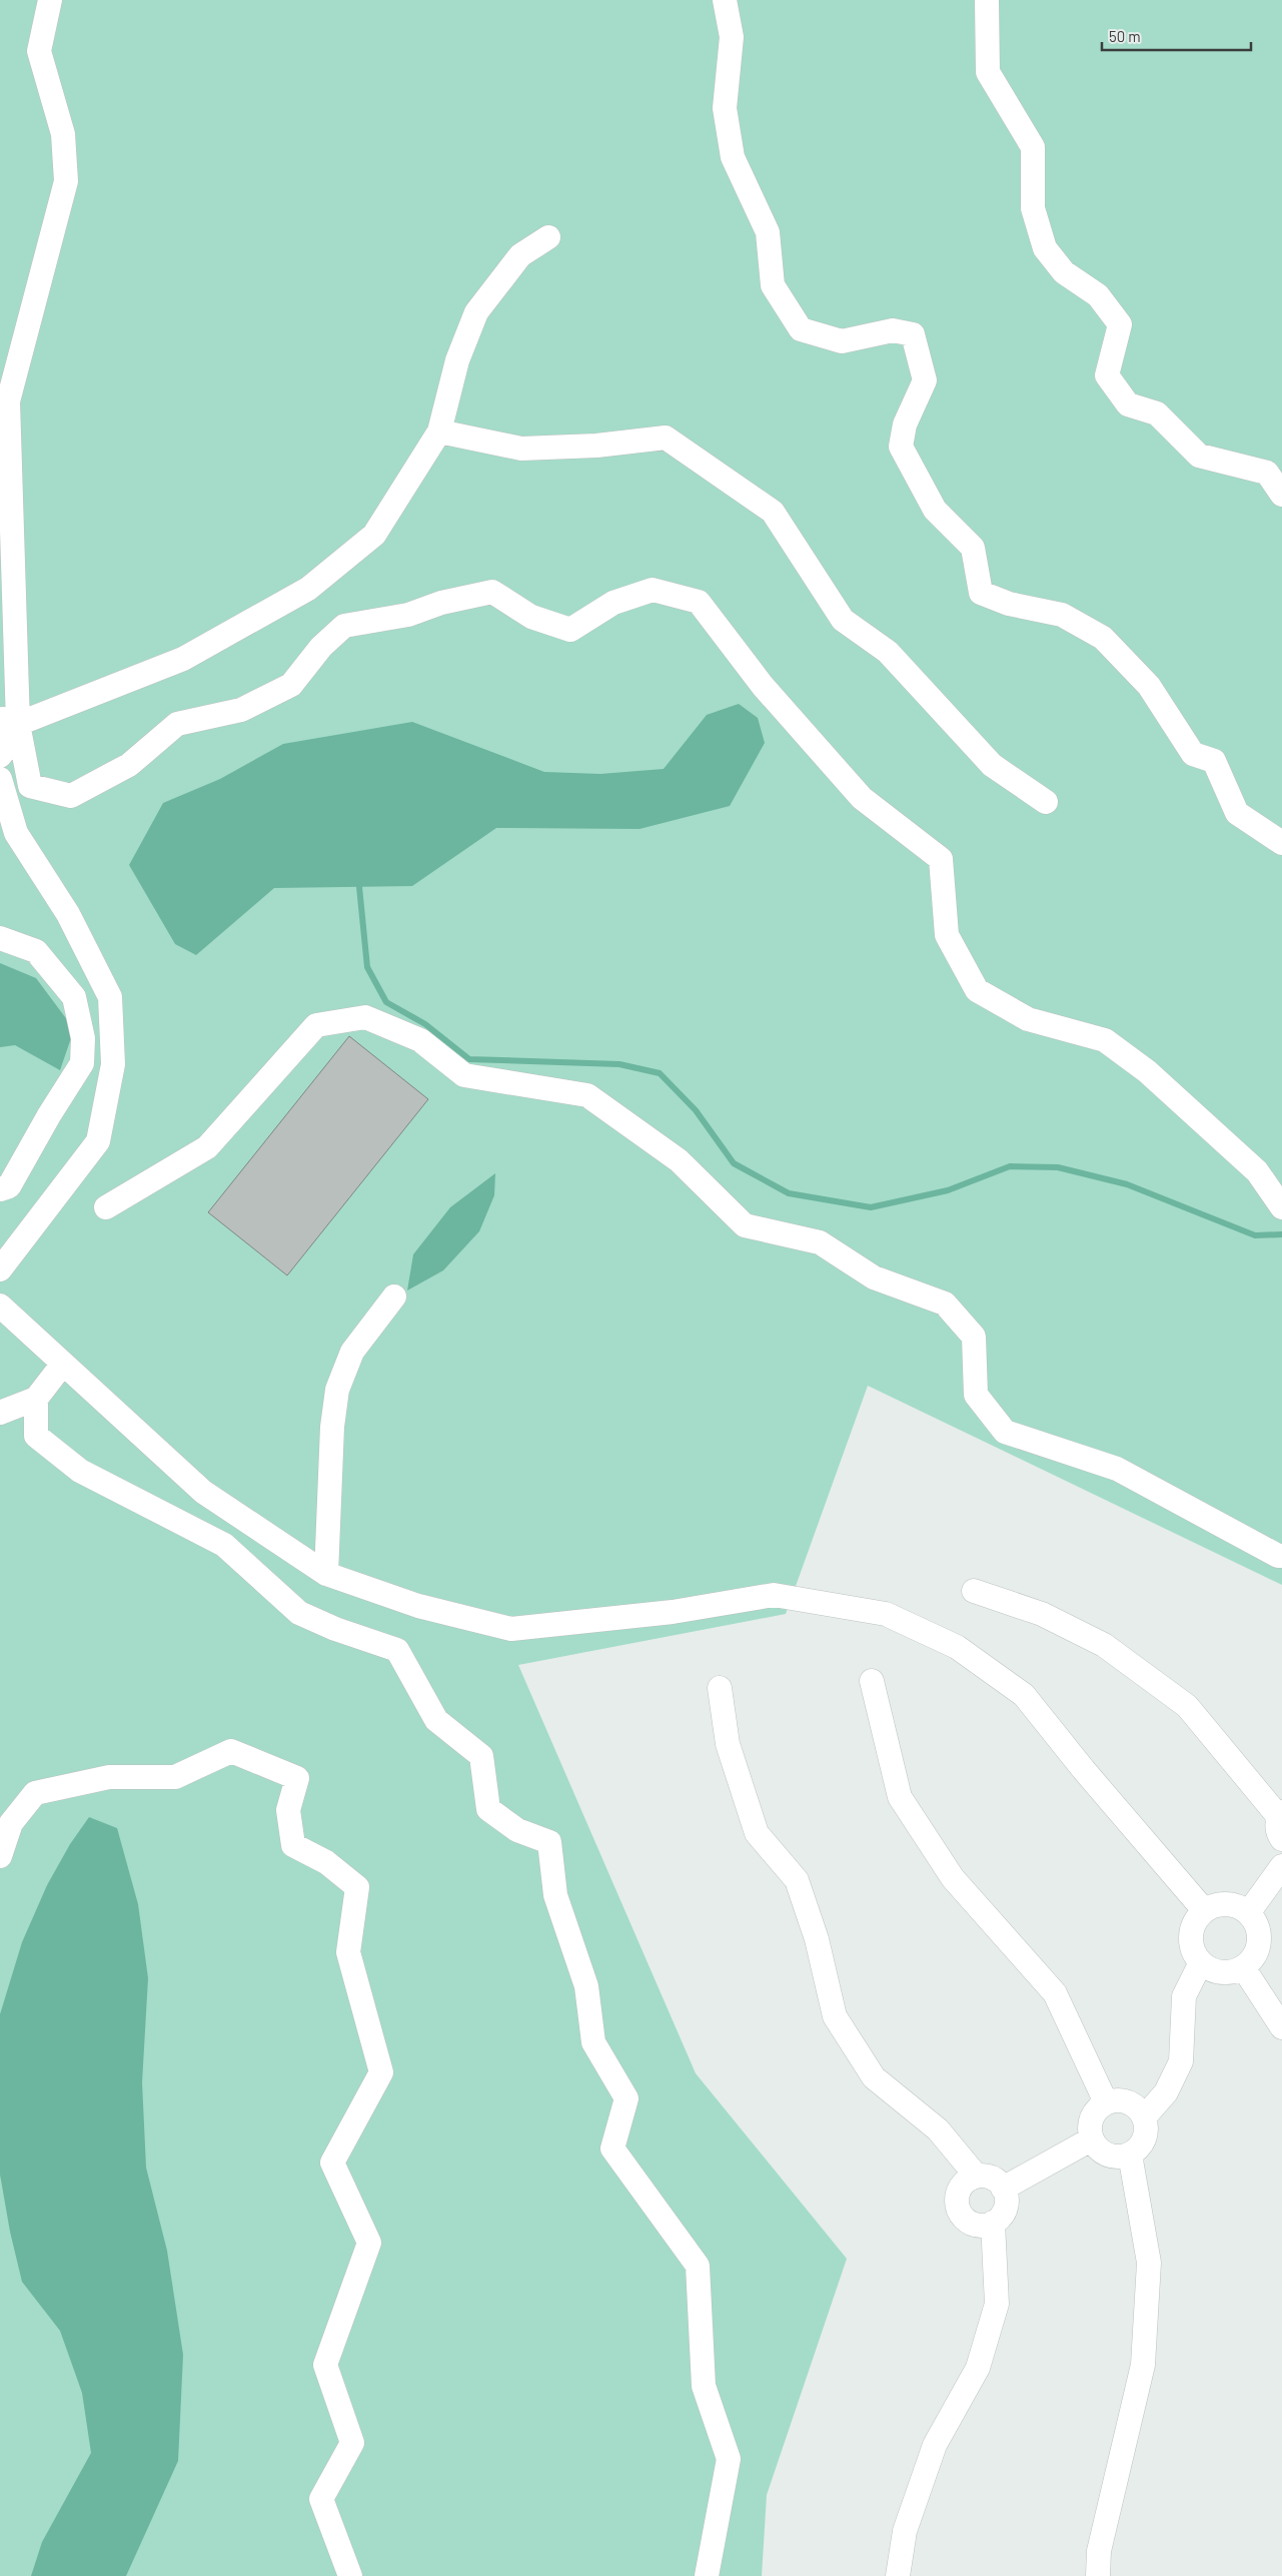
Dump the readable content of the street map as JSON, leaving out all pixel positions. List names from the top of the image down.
{
  "scale_bar": "50 m"
}
